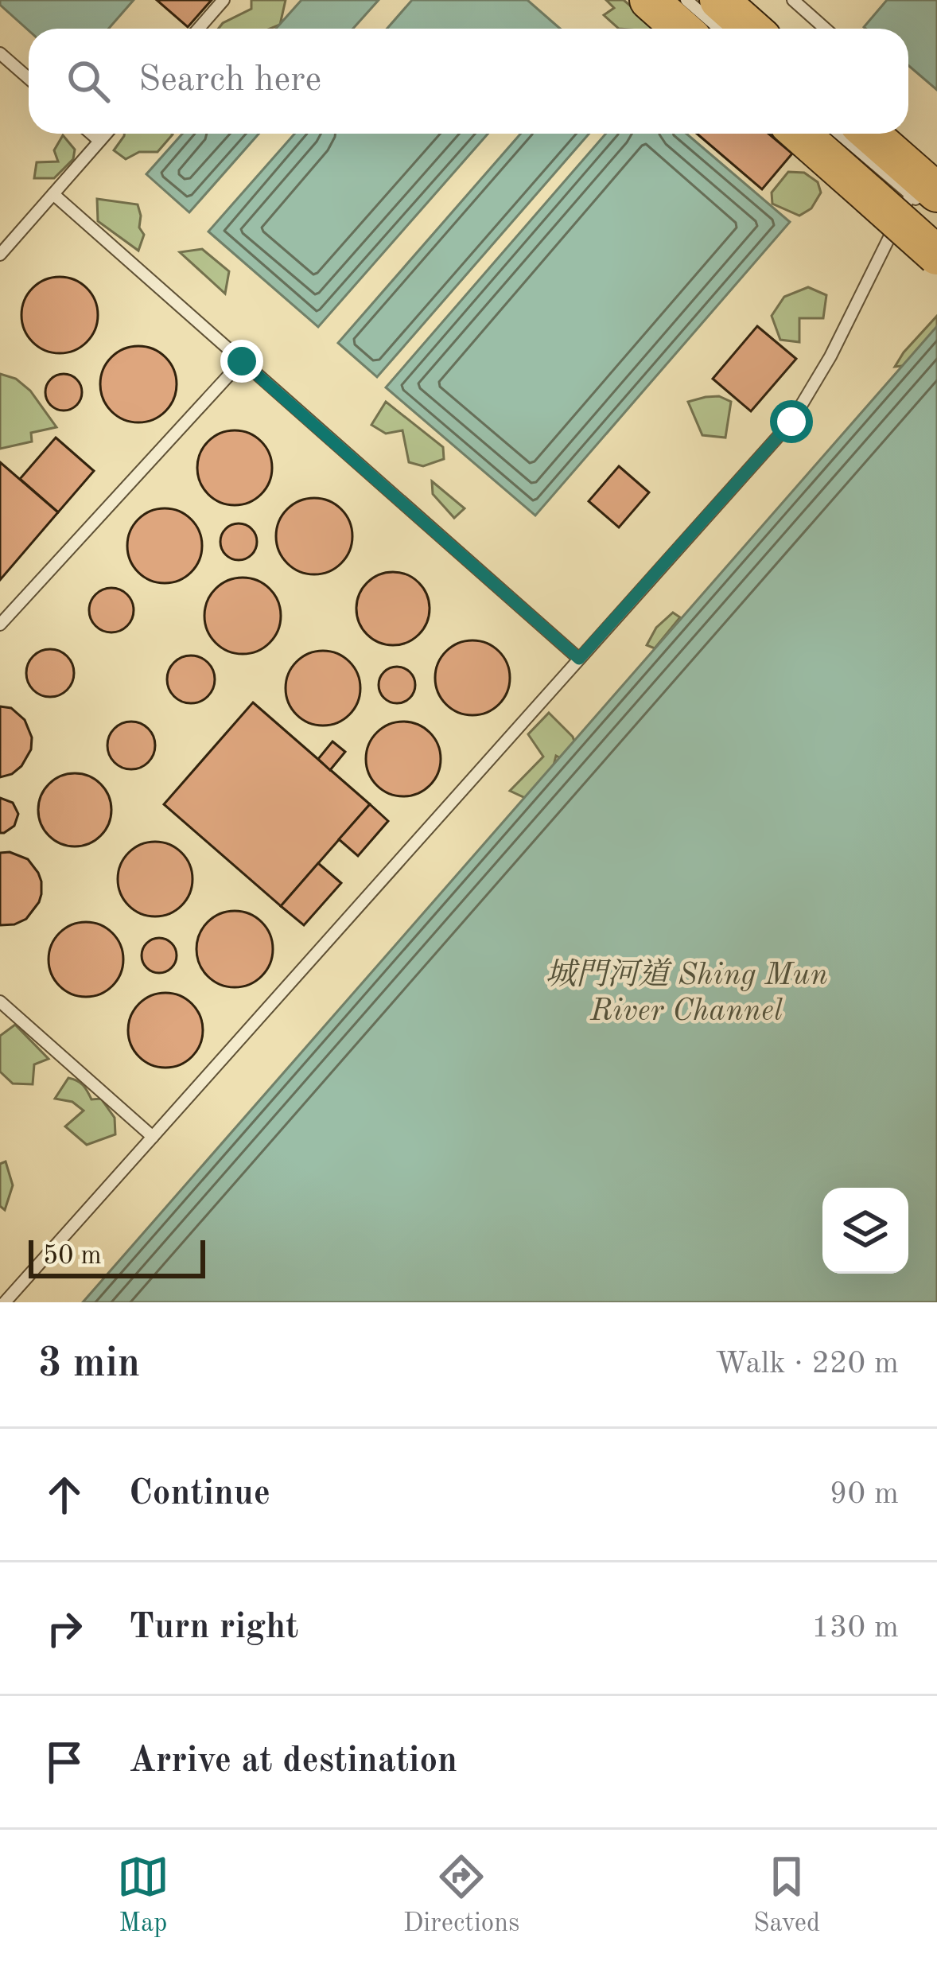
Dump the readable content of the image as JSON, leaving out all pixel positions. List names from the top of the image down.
{
  "water": ["城門河道 Shing Mun River Channel"],
  "scale_bar": "50 m",
  "page": {
    "search": "Search here",
    "scale": "50 m",
    "heading": ["3 min", "Walk · 220 m"],
    "list": [
      ["Continue", "90 m"],
      ["Turn right", "130 m"],
      "Arrive at destination"
    ],
    "nav": ["Map", "Directions", "Saved"]
  }
}
